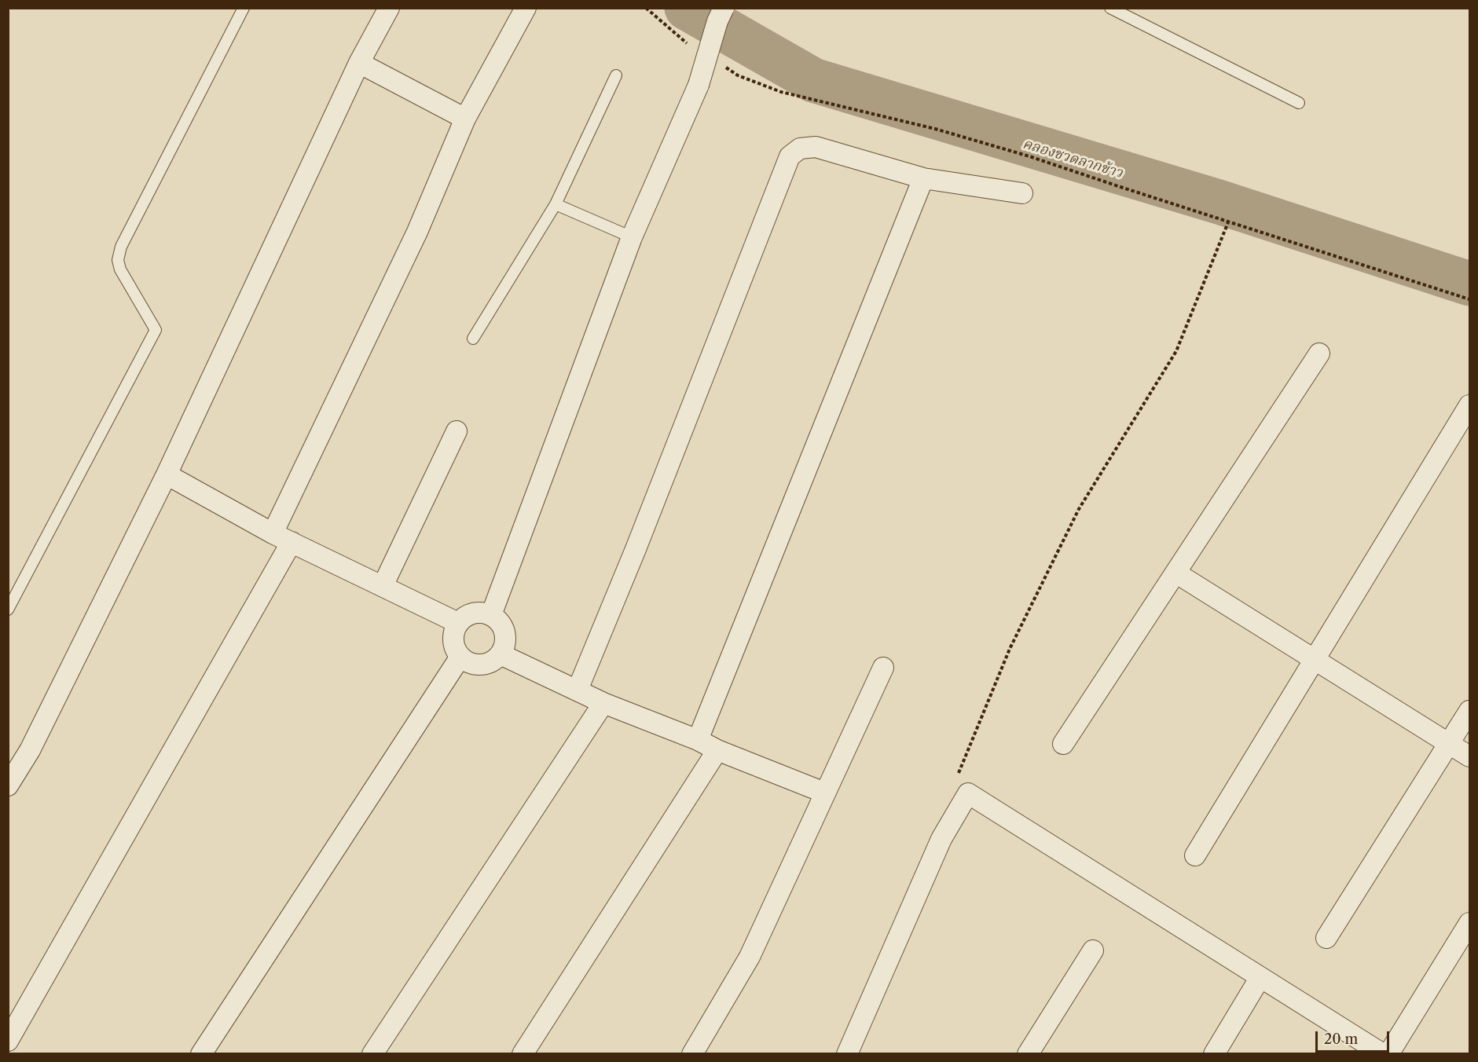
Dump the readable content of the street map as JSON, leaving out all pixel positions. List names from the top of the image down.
{
  "water": ["คลองชวดลากข้าว"],
  "scale_bar": "20 m"
}
